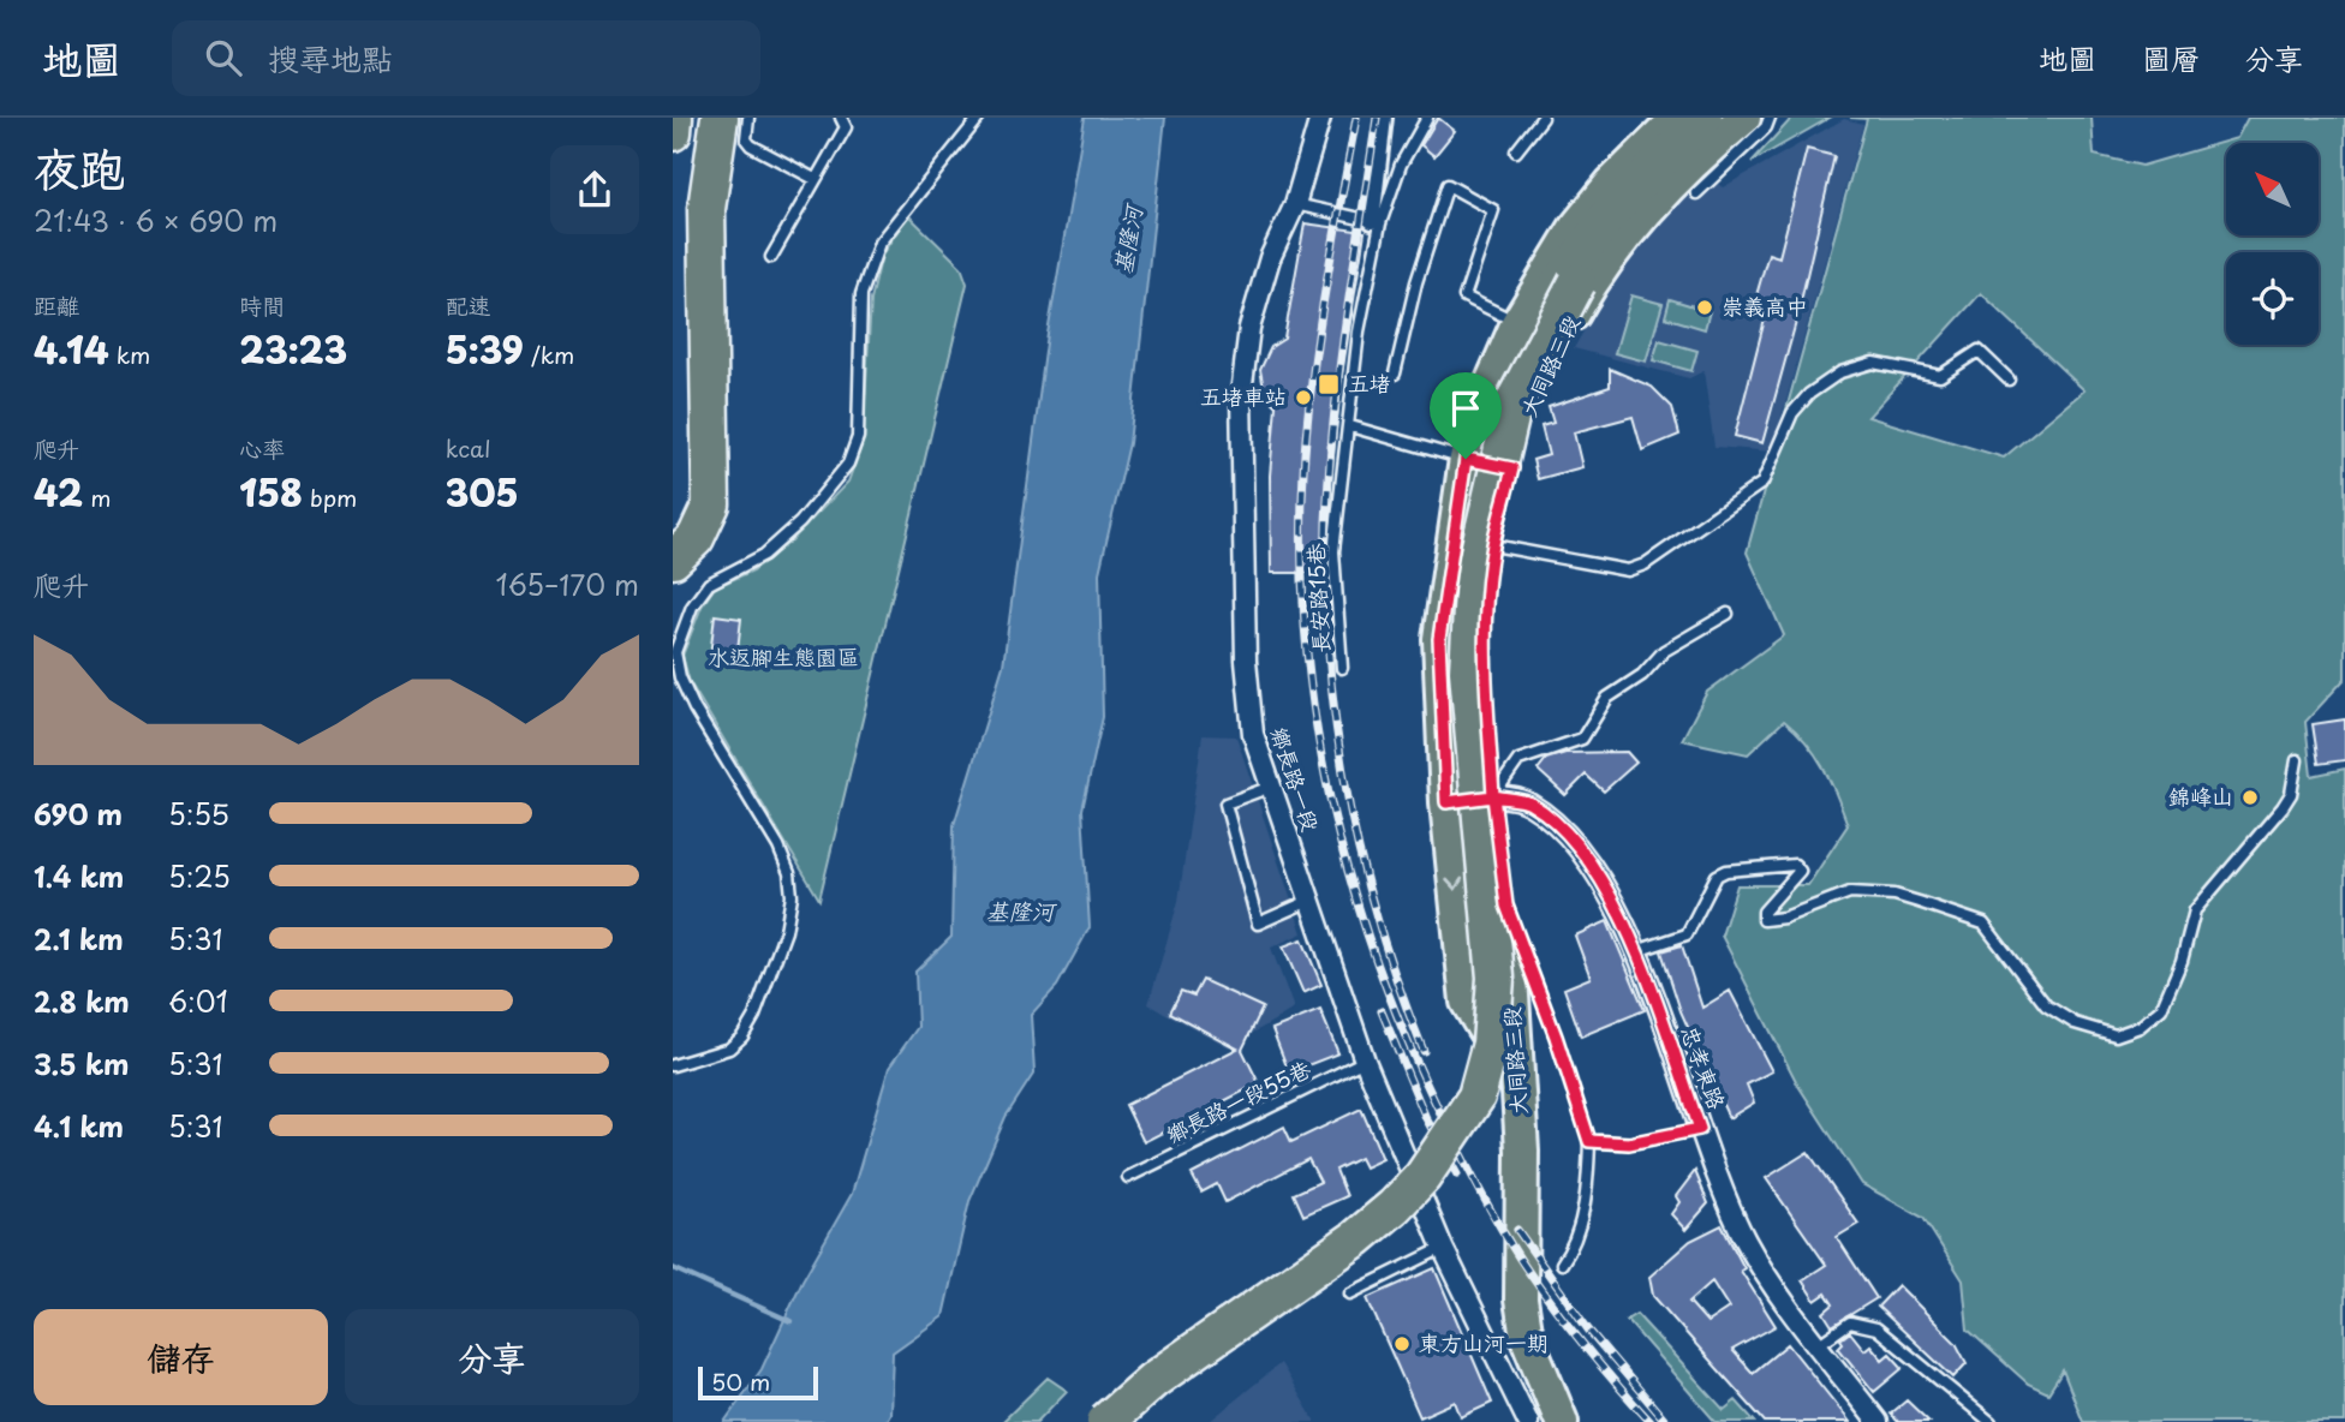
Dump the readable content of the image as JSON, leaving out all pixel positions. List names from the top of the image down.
{
  "streets": {
    "main road": ["大同路三段"],
    "street": ["鄉長路一段", "忠孝東路"],
    "lane": ["長安路15巷", "鄉長路一段55巷"]
  },
  "crossings": [
    ["大同路三段", "忠孝東路"],
    ["鄉長路一段", "鄉長路一段55巷"]
  ],
  "water": ["基隆河"],
  "parks": ["水返腳生態園區"],
  "places": {
    "other": [
      "崇義高中",
      "五堵車站",
      "錦峰山",
      "東方山河一期"
    ],
    "transit": ["五堵"]
  },
  "scale_bar": "50 m",
  "north": "top left",
  "page": {
    "header": "地圖",
    "search": "搜尋地點",
    "nav": ["地圖", "圖層", "分享"],
    "heading": ["夜跑", "21:43 · 6 × 690 m"],
    "stats": [
      ["距離", "4.14 km"],
      ["時間", "23:23"],
      ["配速", "5:39 /km"],
      ["爬升", "42 m"],
      ["心率", "158 bpm"],
      ["kcal", "305"]
    ],
    "chart": ["爬升", "165–170 m"],
    "list": [
      {
        "name": "690 m",
        "note": "5:55"
      },
      {
        "name": "1.4 km",
        "note": "5:25"
      },
      {
        "name": "2.1 km",
        "note": "5:31"
      },
      {
        "name": "2.8 km",
        "note": "6:01"
      },
      {
        "name": "3.5 km",
        "note": "5:31"
      },
      {
        "name": "4.1 km",
        "note": "5:31"
      }
    ],
    "buttons": ["儲存", "分享"],
    "scale": "50 m"
  }
}
